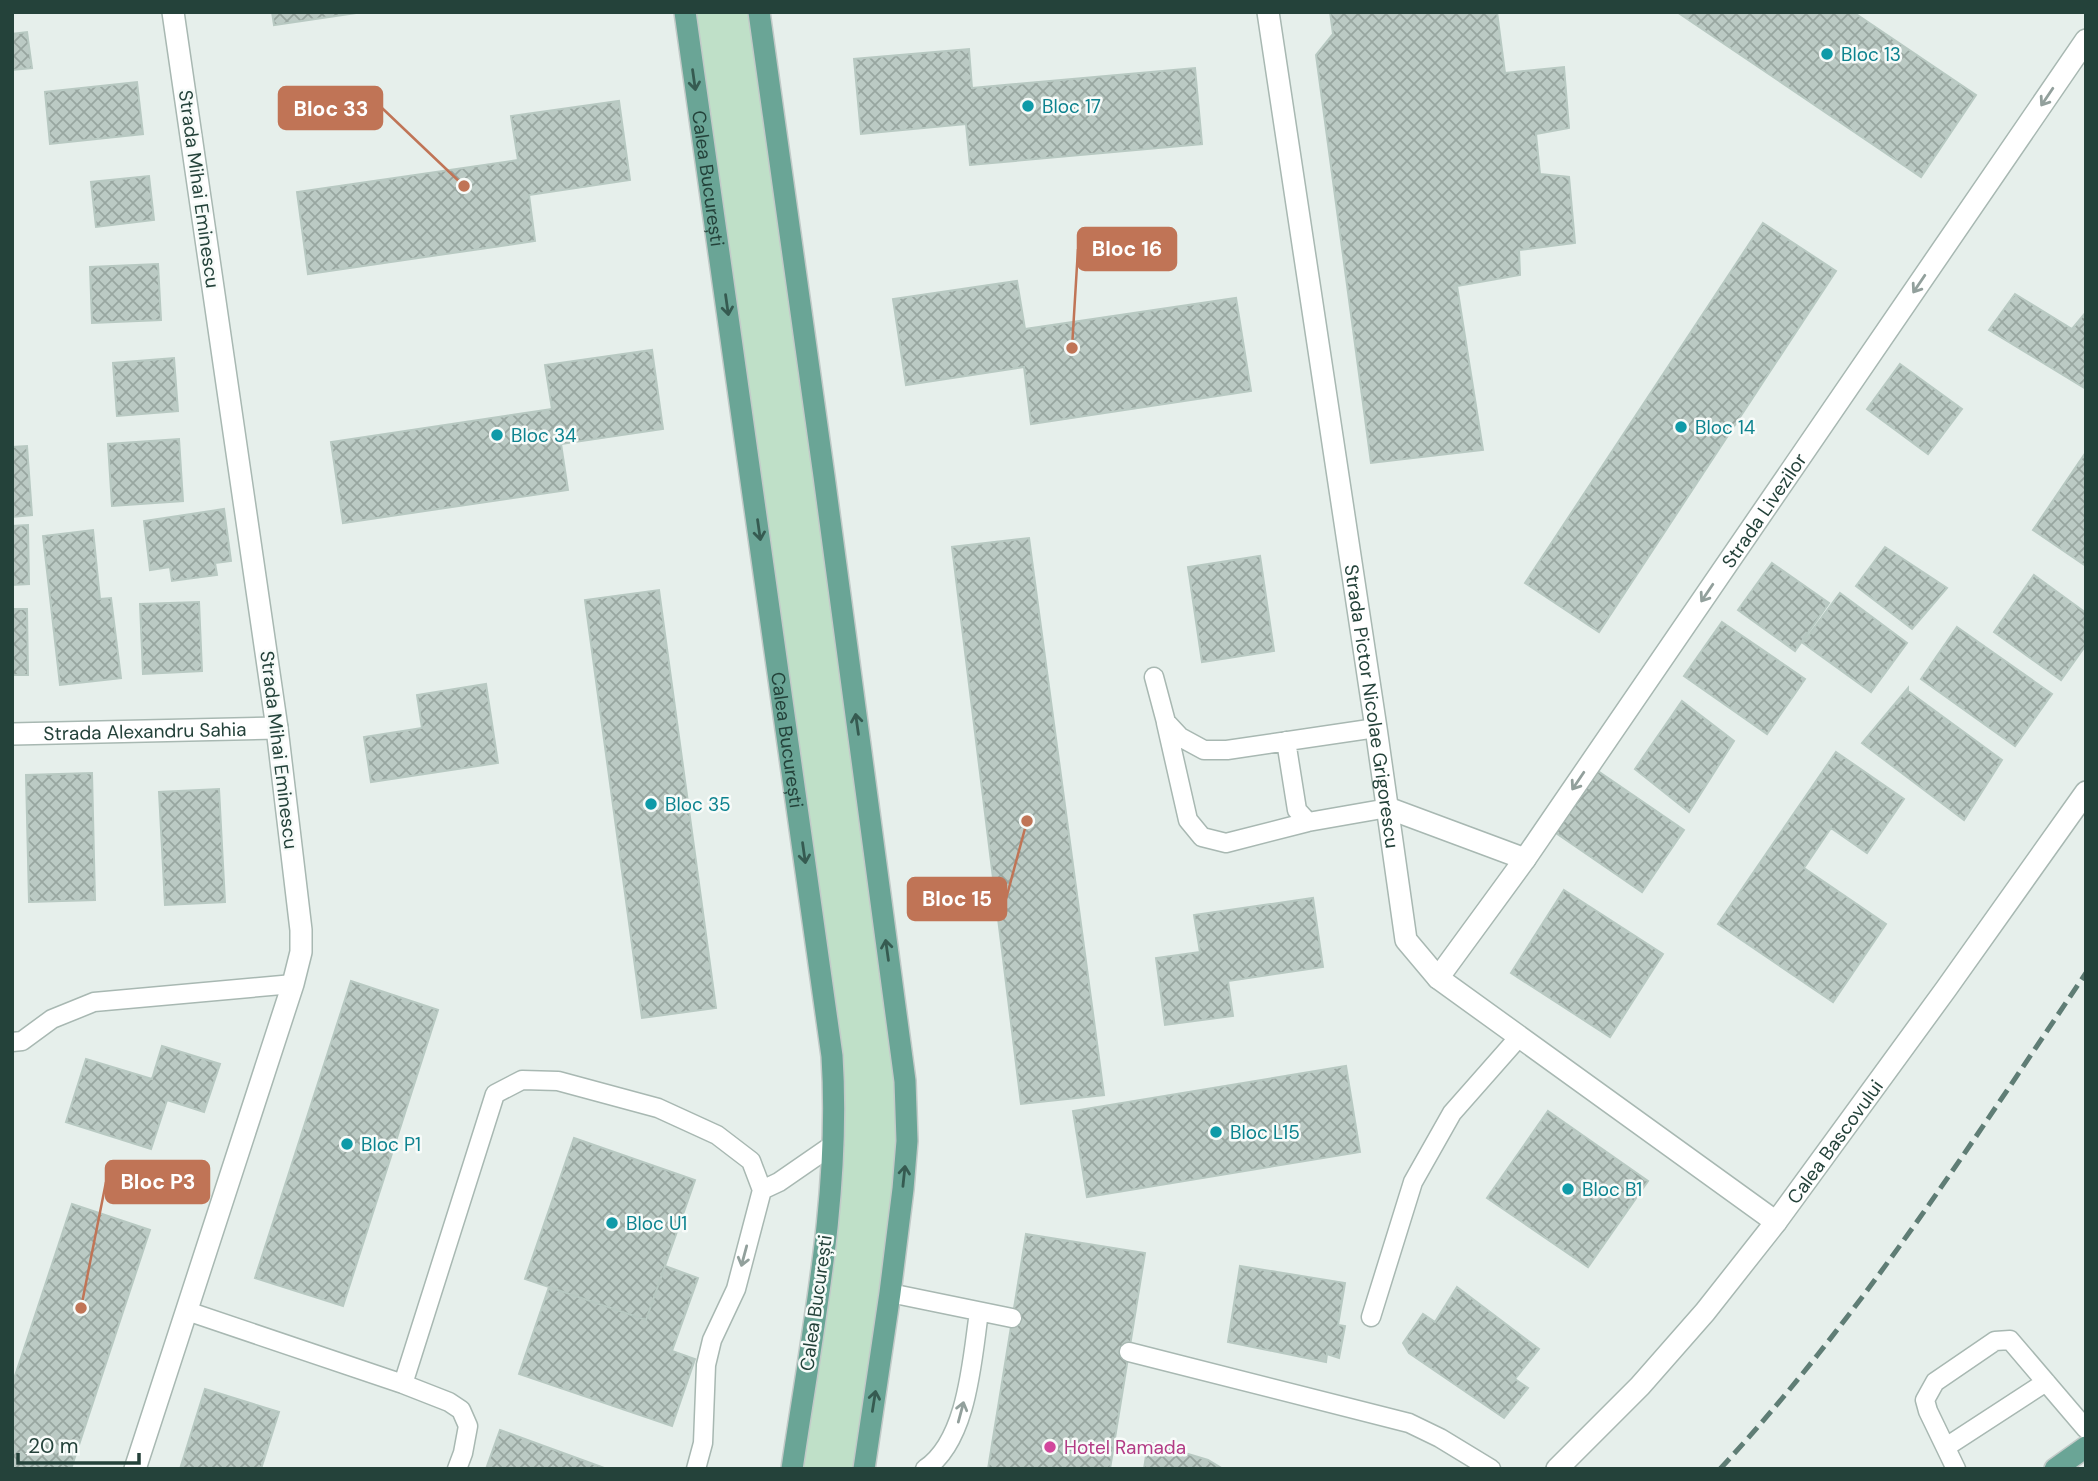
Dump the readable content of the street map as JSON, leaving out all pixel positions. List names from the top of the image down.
{
  "streets": {
    "main road": ["Calea București"],
    "street": [
      "Strada Mihai Eminescu",
      "Strada Livezilor",
      "Strada Pictor Nicolae Grigorescu",
      "Strada Alexandru Sahia",
      "Calea Bascovului"
    ]
  },
  "crossings": [
    ["Strada Mihai Eminescu", "Strada Alexandru Sahia"],
    ["Strada Livezilor", "Strada Pictor Nicolae Grigorescu"],
    ["Strada Pictor Nicolae Grigorescu", "Calea Bascovului"]
  ],
  "one_way": ["Strada Livezilor"],
  "places": [
    "Bloc 13",
    "Bloc 17",
    "Bloc 33",
    "Bloc 16",
    "Bloc 14",
    "Bloc 34",
    "Bloc 35",
    "Bloc 15",
    "Bloc L15",
    "Bloc P1",
    "Bloc B1",
    "Bloc U1",
    "Bloc P3",
    "Hotel Ramada"
  ],
  "scale_bar": "20 m"
}
